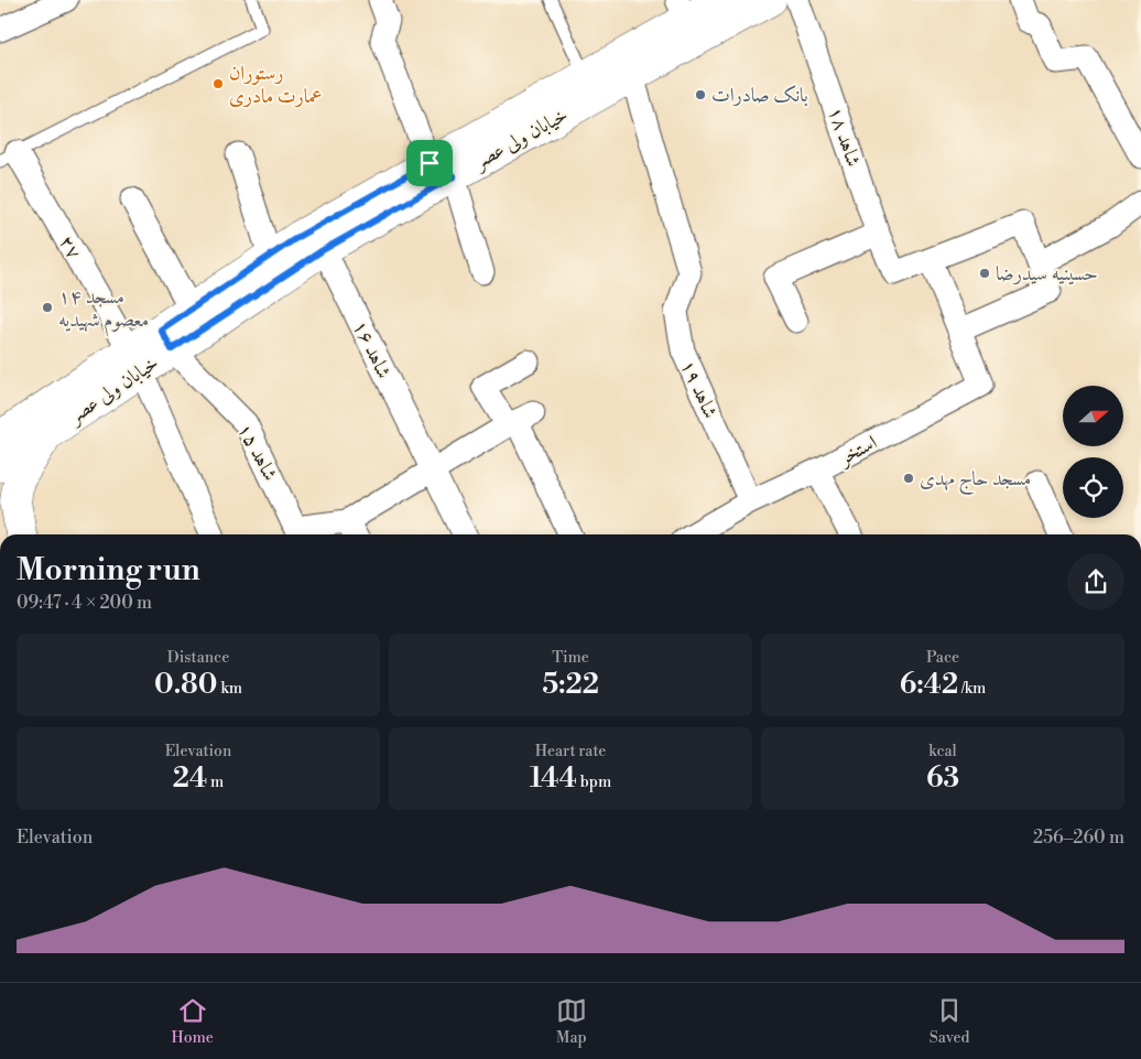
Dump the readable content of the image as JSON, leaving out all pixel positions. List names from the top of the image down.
{
  "streets": {
    "main road": ["خیابان ولی عصر"],
    "street": [
      "شاهد ۱۸",
      "۲۷",
      "شاهد ۱۶",
      "شاهد ۱۹",
      "استخر",
      "شاهد ۱۵"
    ]
  },
  "crossings": [
    ["شاهد ۱۸", "استخر"],
    ["خیابان ولی عصر", "۲۷"],
    ["خیابان ولی عصر", "شاهد ۱۶"],
    ["خیابان ولی عصر", "شاهد ۱۹"],
    ["خیابان ولی عصر", "شاهد ۱۵"],
    ["شاهد ۱۹", "استخر"]
  ],
  "places": [
    "رستوران عمارت مادری",
    "بانک صادرات",
    "حسینیه سیدرضا",
    "مسجد ۱۴ معصوم شهیدیه",
    "مسجد حاج مهدی"
  ],
  "north": "right",
  "page": {
    "heading": ["Morning run", "09:47 · 4 × 200 m"],
    "stats": [
      ["Distance", "0.80 km"],
      ["Time", "5:22"],
      ["Pace", "6:42 /km"],
      ["Elevation", "24 m"],
      ["Heart rate", "144 bpm"],
      ["kcal", "63"]
    ],
    "chart": ["Elevation", "256–260 m"],
    "tabs": ["Home", "Map", "Saved"]
  }
}
